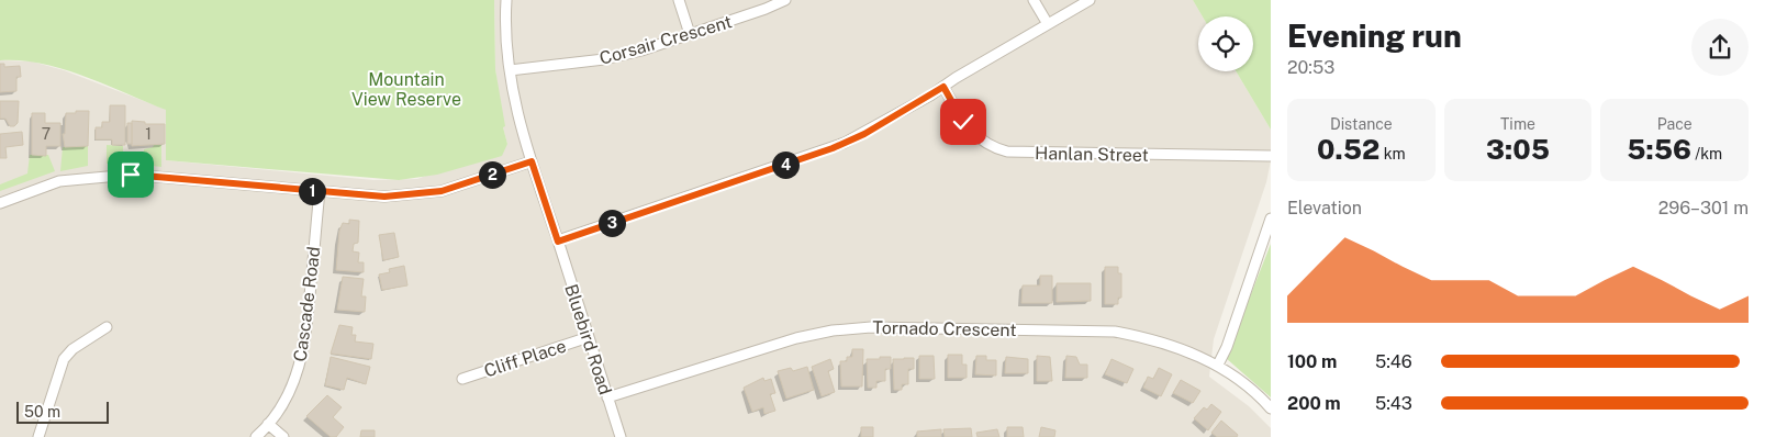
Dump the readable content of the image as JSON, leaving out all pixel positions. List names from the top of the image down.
{
  "streets": {
    "street": [
      "Corsair Crescent",
      "Hanlan Street",
      "Cascade Road",
      "Tornado Crescent",
      "Bluebird Road",
      "Cliff Place"
    ]
  },
  "crossings": [
    ["Corsair Crescent", "Bluebird Road"],
    ["Tornado Crescent", "Bluebird Road"],
    ["Bluebird Road", "Cliff Place"]
  ],
  "parks": ["Mountain View Reserve"],
  "house_numbers": ["7", "1"],
  "scale_bar": "50 m",
  "page": {
    "heading": ["Evening run", "20:53"],
    "stats": [
      ["Distance", "0.52 km"],
      ["Time", "3:05"],
      ["Pace", "5:56 /km"]
    ],
    "pins": [
      "4",
      "2",
      "1",
      "3"
    ],
    "chart": ["Elevation", "296–301 m"],
    "list": [
      {
        "name": "100 m",
        "note": "5:46"
      },
      {
        "name": "200 m",
        "note": "5:43"
      }
    ],
    "scale": "50 m"
  }
}
